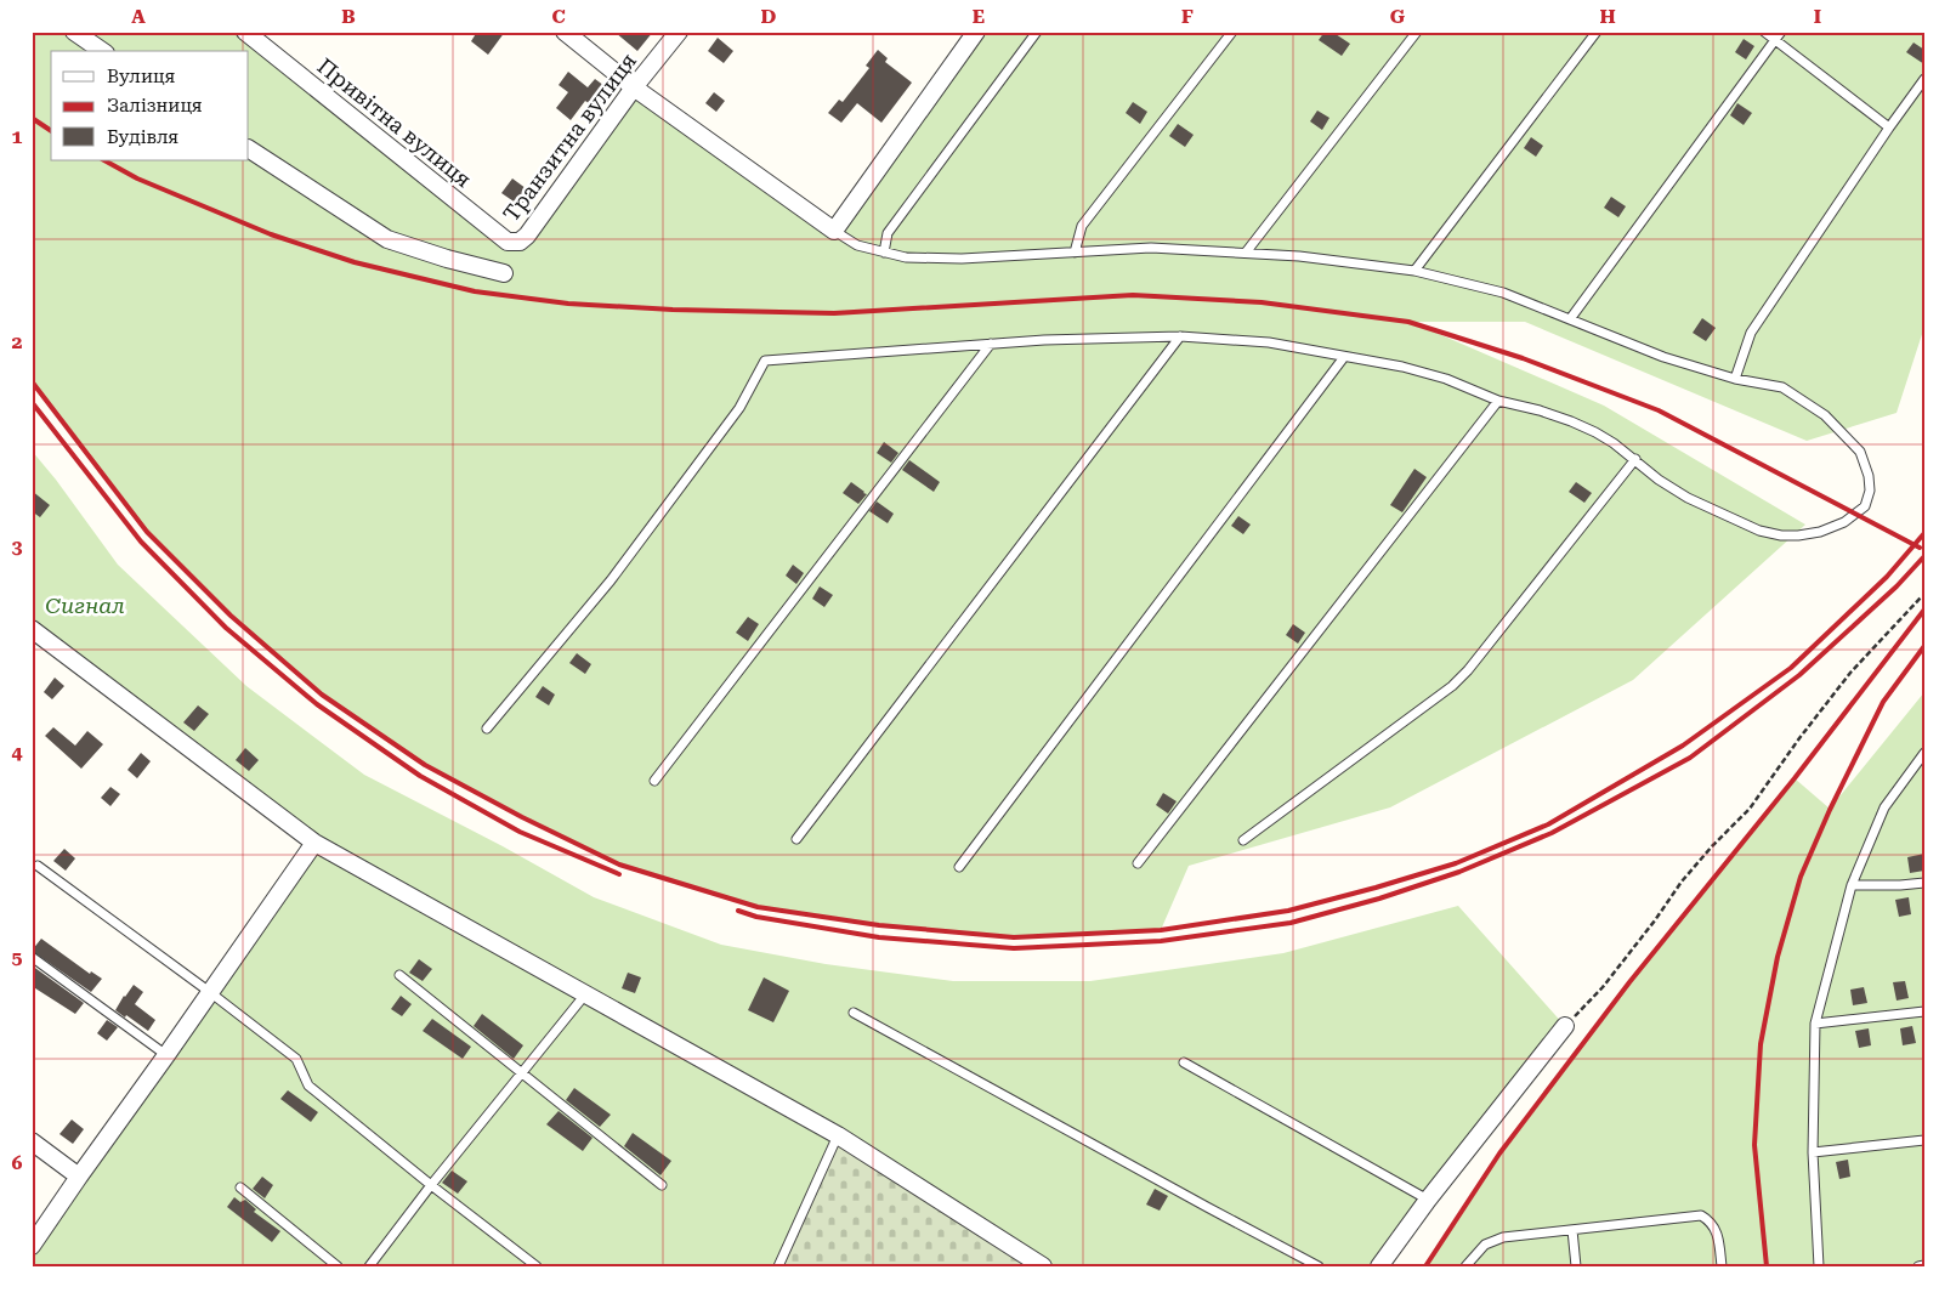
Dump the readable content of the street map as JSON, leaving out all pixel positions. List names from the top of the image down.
{
  "streets": {
    "street": ["Привітна вулиця", "Транзитна вулиця"]
  },
  "crossings": [
    ["Привітна вулиця", "Транзитна вулиця"]
  ],
  "parks": ["Сигнал"],
  "legend": ["Вулиця", "Залізниця", "Будівля"],
  "grid": {
    "columns": [
      "A",
      "B",
      "C",
      "D",
      "E",
      "F",
      "G",
      "H",
      "I"
    ],
    "rows": [
      "1",
      "2",
      "3",
      "4",
      "5",
      "6"
    ]
  }
}
